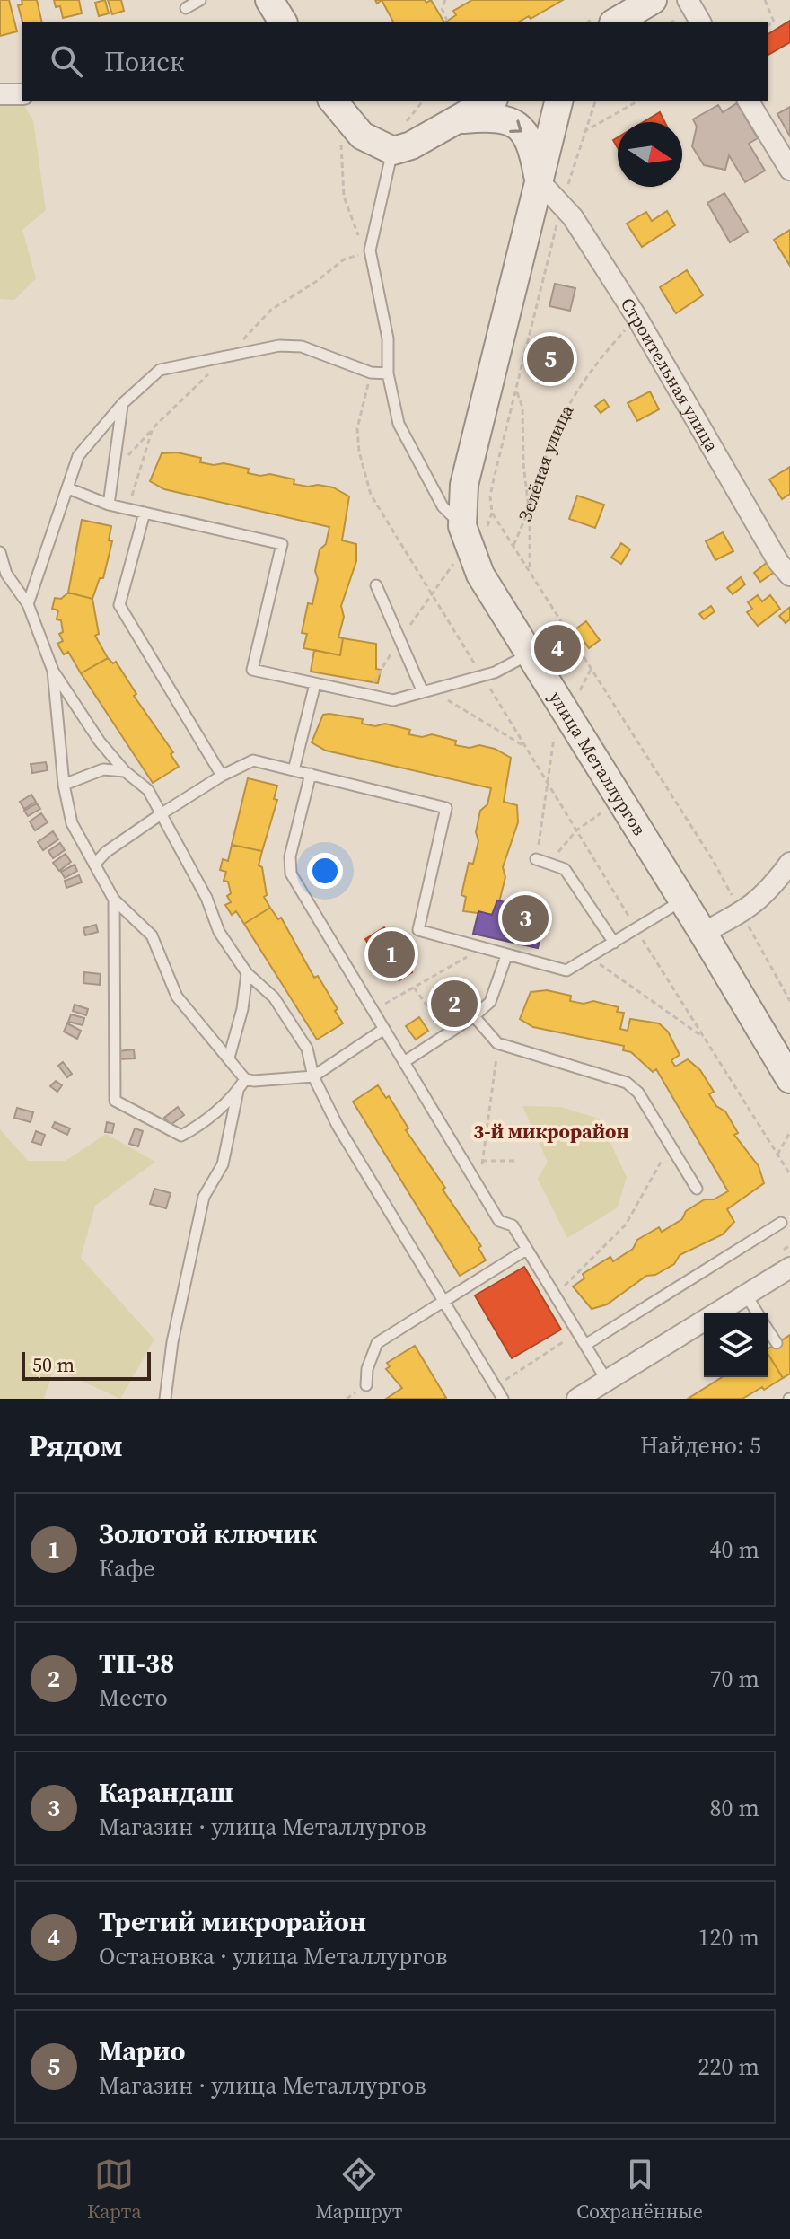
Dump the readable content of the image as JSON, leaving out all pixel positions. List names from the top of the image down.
{
  "streets": {
    "street": ["Строительная улица", "улица Металлургов"],
    "path": ["Зелёная улица"]
  },
  "crossings": [
    ["Строительная улица", "Зелёная улица"],
    ["Строительная улица", "улица Металлургов"]
  ],
  "districts": ["3-й микрорайон"],
  "scale_bar": "50 m",
  "north": "right",
  "page": {
    "search": "Поиск",
    "pins": [
      "5",
      "4",
      "3",
      "1",
      "2"
    ],
    "scale": "50 m",
    "heading": ["Рядом", "Найдено: 5"],
    "list": [
      {
        "mark": "1",
        "name": "Золотой ключик",
        "note": "Кафе",
        "value": "40 m"
      },
      {
        "mark": "2",
        "name": "ТП-38",
        "note": "Место",
        "value": "70 m"
      },
      {
        "mark": "3",
        "name": "Карандаш",
        "note": "Магазин · улица Металлургов",
        "value": "80 m"
      },
      {
        "mark": "4",
        "name": "Третий микрорайон",
        "note": "Остановка · улица Металлургов",
        "value": "120 m"
      },
      {
        "mark": "5",
        "name": "Марио",
        "note": "Магазин · улица Металлургов",
        "value": "220 m"
      }
    ],
    "nav": ["Карта", "Маршрут", "Сохранённые"]
  }
}
